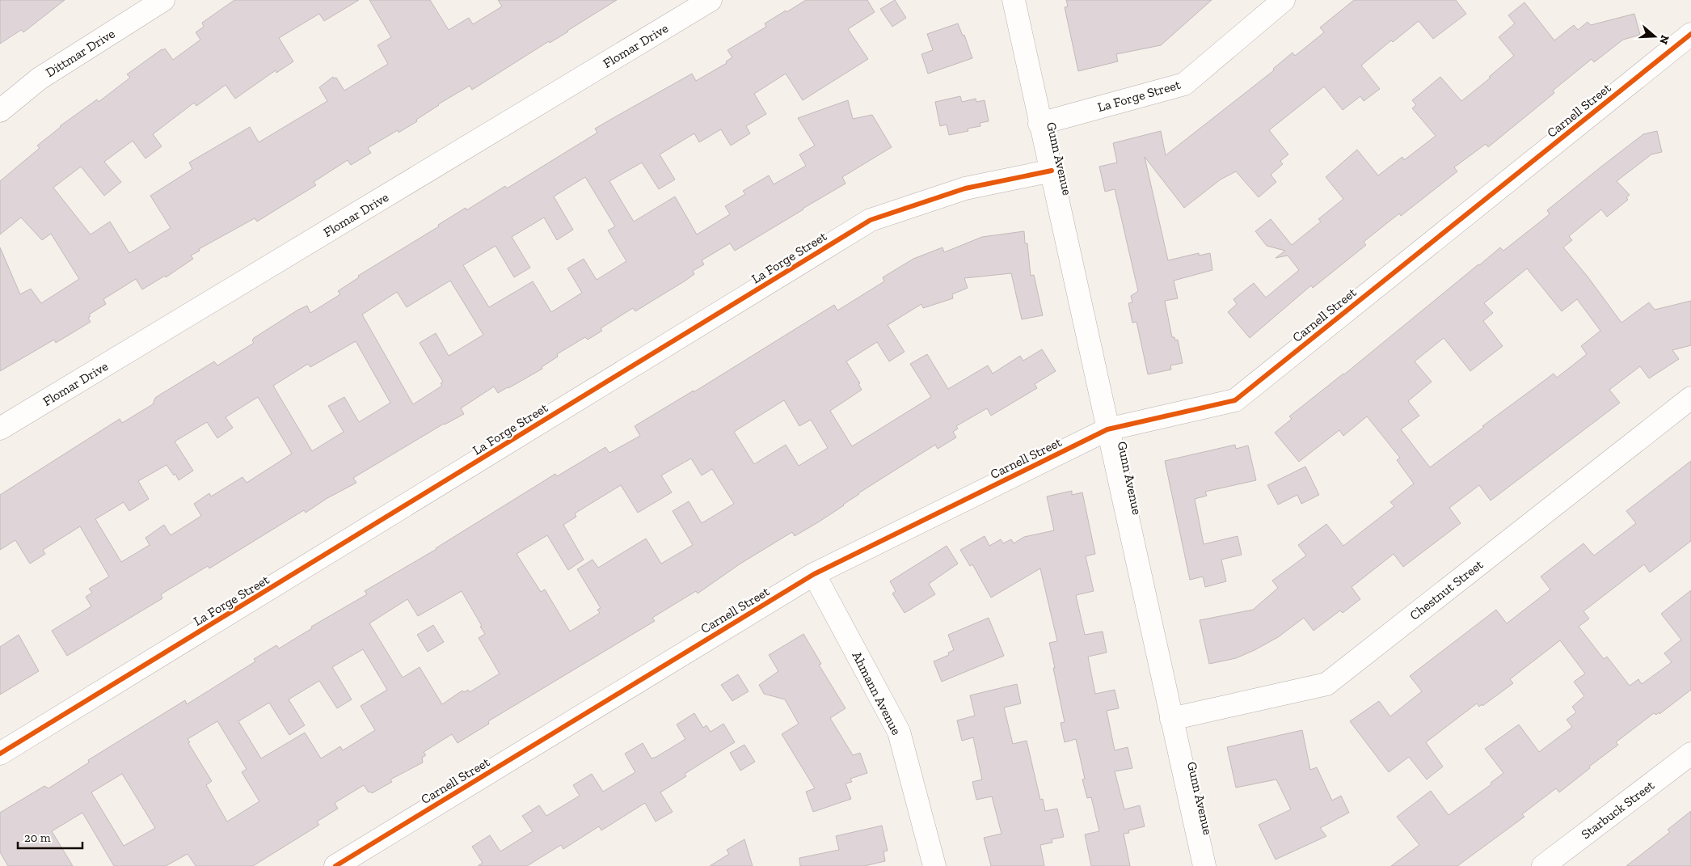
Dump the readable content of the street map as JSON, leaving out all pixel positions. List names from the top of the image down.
{
  "streets": {
    "street": [
      "Flomar Drive",
      "Dittmar Drive",
      "La Forge Street",
      "Carnell Street",
      "Gunn Avenue",
      "Chestnut Street",
      "Ahmann Avenue",
      "Starbuck Street"
    ]
  },
  "crossings": [
    ["La Forge Street", "Gunn Avenue"],
    ["Carnell Street", "Gunn Avenue"],
    ["Carnell Street", "Ahmann Avenue"],
    ["Gunn Avenue", "Chestnut Street"]
  ],
  "scale_bar": "20 m",
  "north": "right"
}
